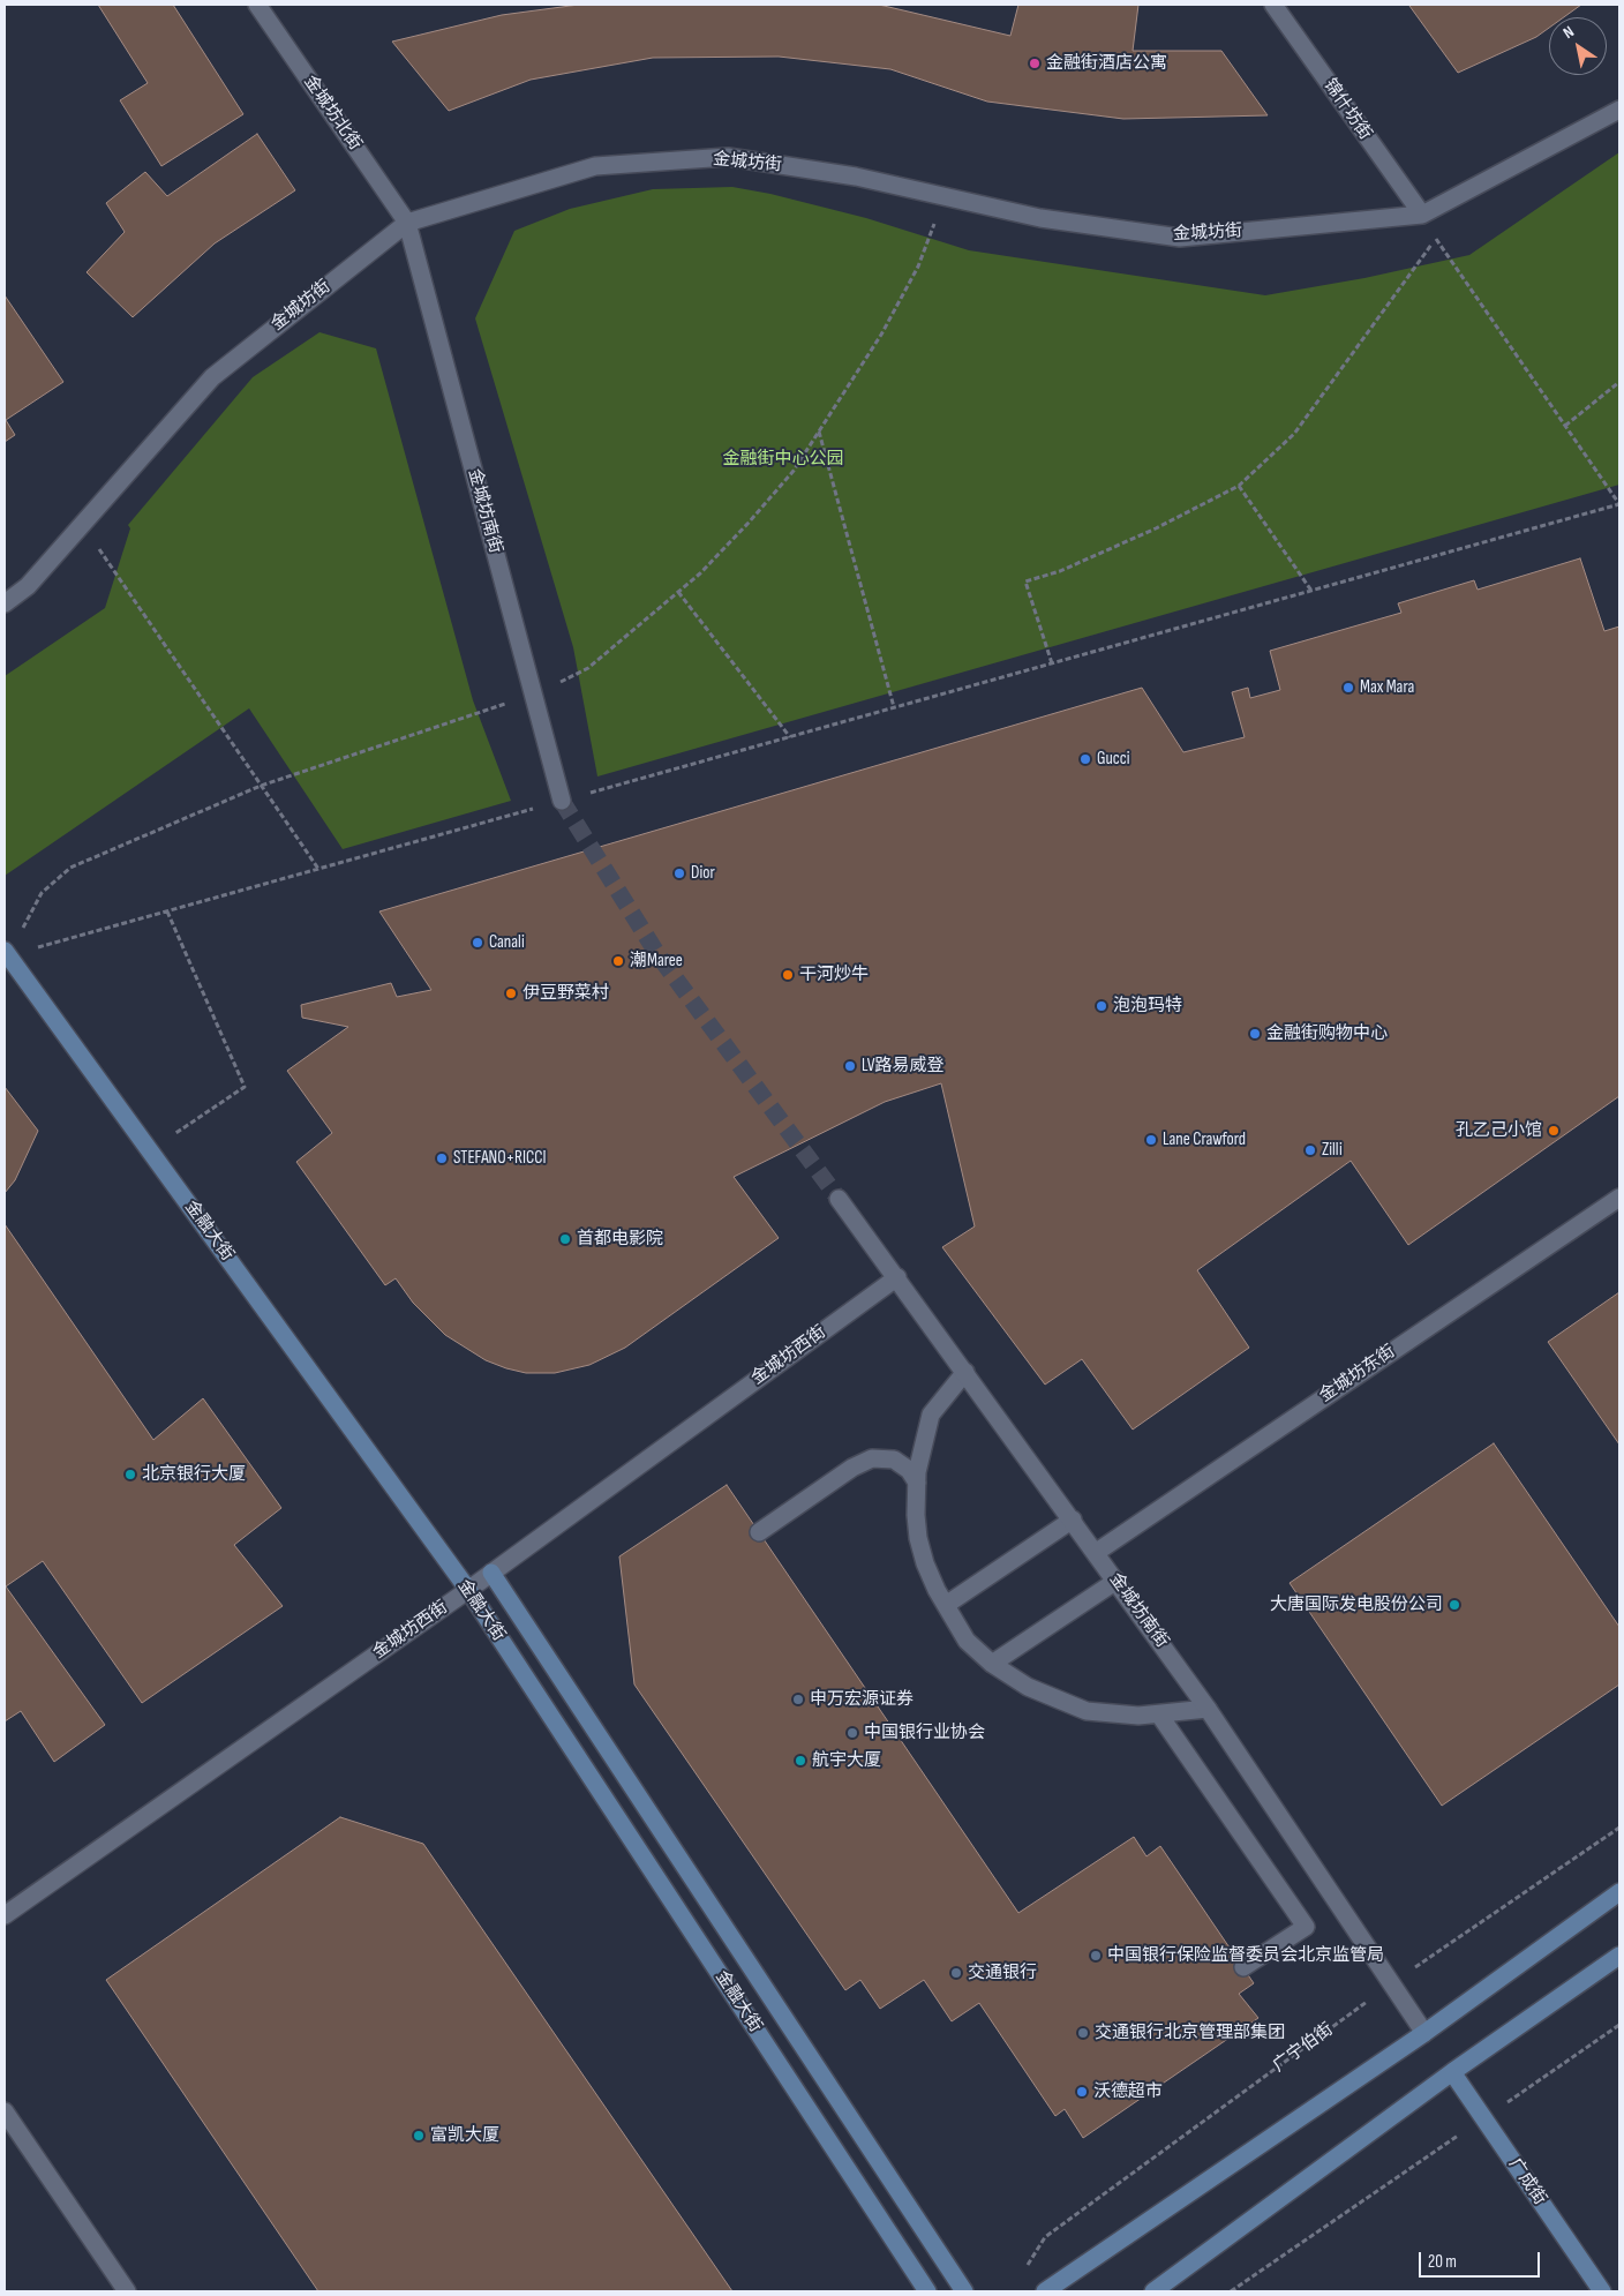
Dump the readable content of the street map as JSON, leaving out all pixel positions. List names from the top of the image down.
{
  "streets": {
    "main road": ["金融大街", "广成街"],
    "street": [
      "锦什坊街",
      "金城坊北街",
      "金城坊街",
      "金城坊南街",
      "金城坊西街",
      "金城坊东街"
    ],
    "path": ["广宁伯街"]
  },
  "crossings": [
    ["锦什坊街", "金城坊街"],
    ["金城坊北街", "金城坊街"],
    ["金城坊北街", "金城坊南街"],
    ["金城坊街", "金城坊南街"],
    ["金城坊南街", "金城坊西街"],
    ["金城坊南街", "金城坊东街"],
    ["金城坊南街", "广宁伯街"],
    ["金融大街", "金城坊西街"]
  ],
  "parks": ["金融街中心公园"],
  "places": [
    "金融街酒店公寓",
    "Max Mara",
    "Gucci",
    "Dior",
    "Canali",
    "潮Maree",
    "干河炒牛",
    "伊豆野菜村",
    "泡泡玛特",
    "金融街购物中心",
    "LV路易威登",
    "孔乙己小馆",
    "Lane Crawford",
    "Zilli",
    "STEFANO+RICCI",
    "首都电影院",
    "北京银行大厦",
    "大唐国际发电股份公司",
    "申万宏源证券",
    "中国银行业协会",
    "航宇大厦",
    "中国银行保险监督委员会北京监管局",
    "交通银行",
    "交通银行北京管理部集团",
    "沃德超市",
    "富凯大厦"
  ],
  "scale_bar": "20 m",
  "north": "top left"
}
